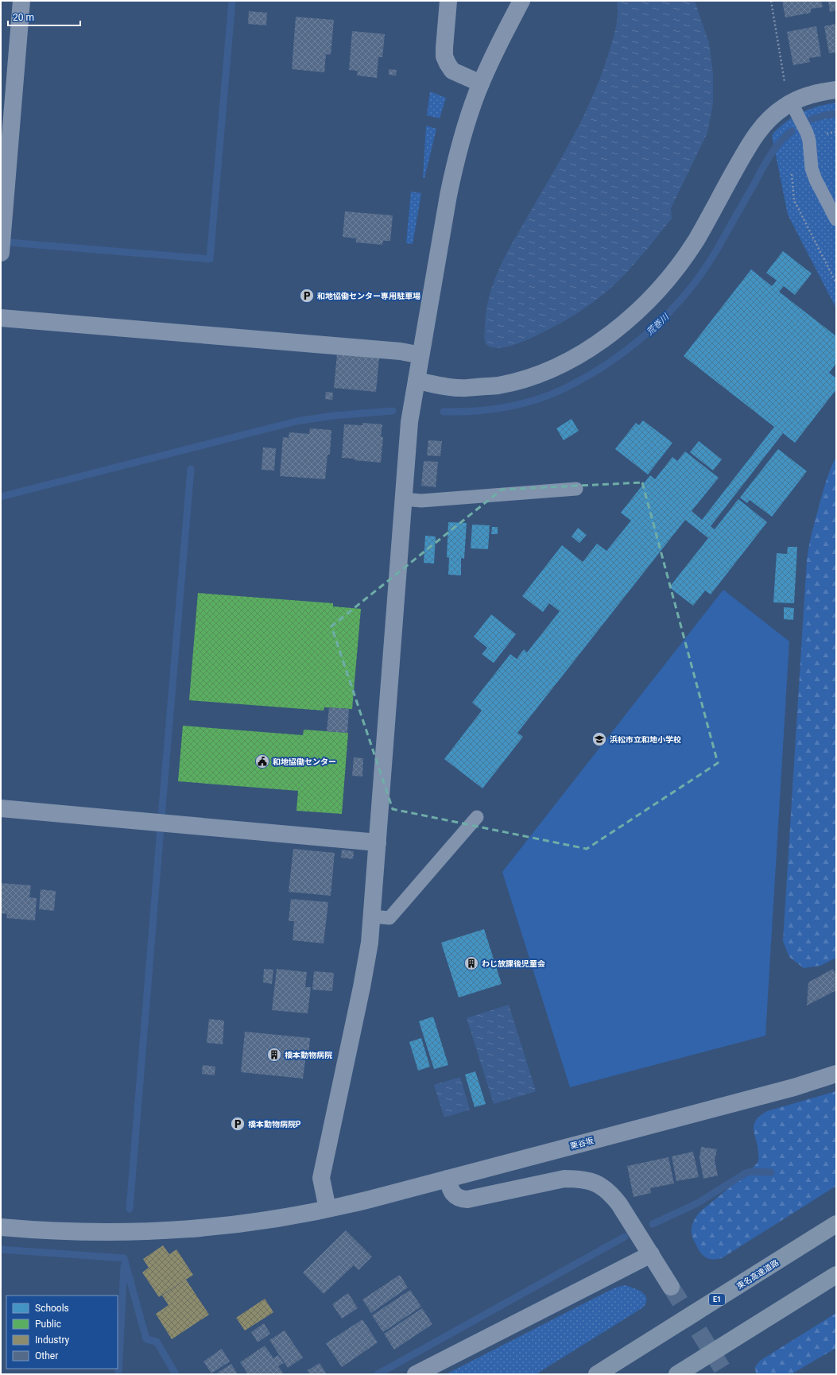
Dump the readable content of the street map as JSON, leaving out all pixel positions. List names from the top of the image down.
{
  "streets": {
    "highway": ["東名高速道路", "E1"],
    "street": ["栗谷坂"]
  },
  "water": ["荒巻川"],
  "places": {
    "parking": ["和地協働センター専用駐車場", "橋本動物病院P"],
    "school or university": ["浜松市立和地小学校"],
    "public building": ["和地協働センター"],
    "building": ["わじ放課後児童会", "橋本動物病院"]
  },
  "legend": [
    "Schools",
    "Public",
    "Industry",
    "Other"
  ],
  "scale_bar": "20 m"
}
